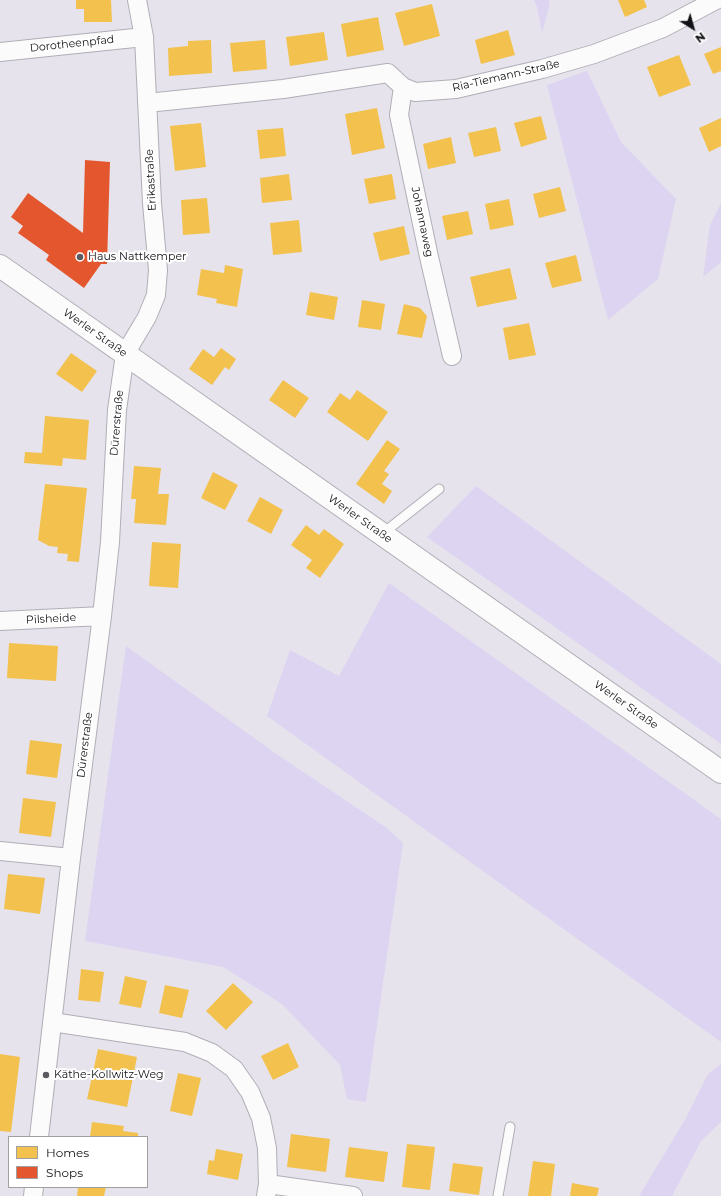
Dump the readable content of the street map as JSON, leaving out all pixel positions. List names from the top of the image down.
{
  "streets": {
    "main road": ["Werler Straße"],
    "street": [
      "Dorotheenpfad",
      "Ria-Tiemann-Straße",
      "Erikastraße",
      "Johannaweg",
      "Dürerstraße",
      "Pilsheide"
    ]
  },
  "crossings": [
    ["Dorotheenpfad", "Erikastraße"],
    ["Ria-Tiemann-Straße", "Erikastraße"],
    ["Ria-Tiemann-Straße", "Johannaweg"],
    ["Erikastraße", "Werler Straße"],
    ["Erikastraße", "Dürerstraße"],
    ["Werler Straße", "Dürerstraße"],
    ["Dürerstraße", "Pilsheide"]
  ],
  "places": ["Haus Nattkemper", "Käthe-Kollwitz-Weg"],
  "legend": ["Homes", "Shops"],
  "north": "bottom right"
}
